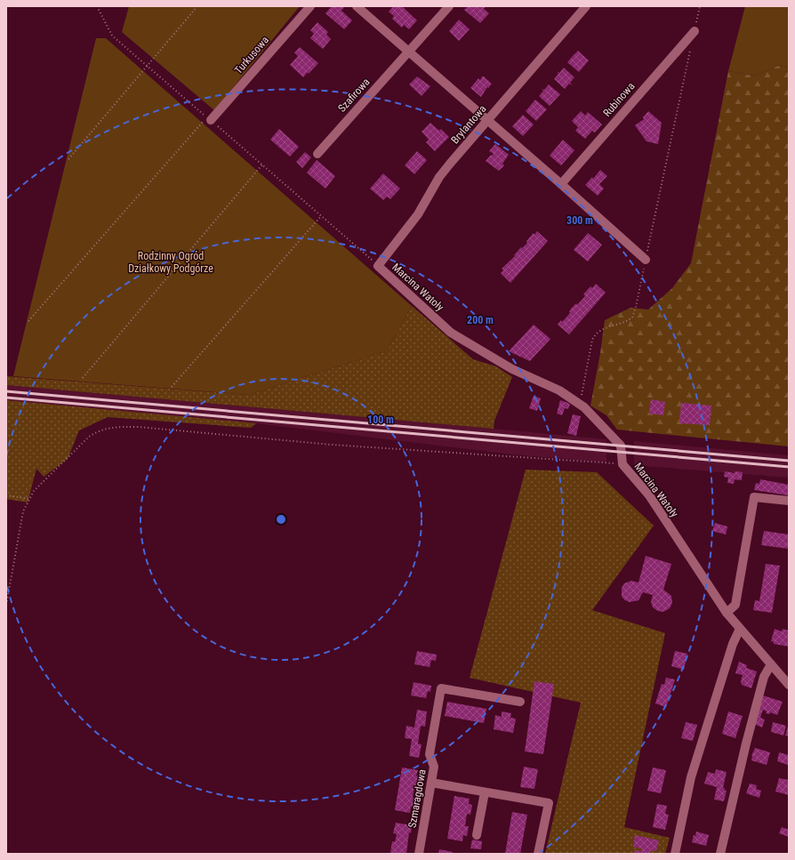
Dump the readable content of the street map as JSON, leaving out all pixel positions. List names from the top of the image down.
{
  "streets": {
    "street": [
      "Turkusowa",
      "Szafirowa",
      "Rubinowa",
      "Brylantowa",
      "Marcina Watoły",
      "Szmaragdowa"
    ]
  },
  "crossings": [
    ["Brylantowa", "Marcina Watoły"]
  ],
  "parks": ["Rodzinny Ogród Działkowy Podgórze"],
  "rings": ["300 m", "200 m", "100 m"]
}
